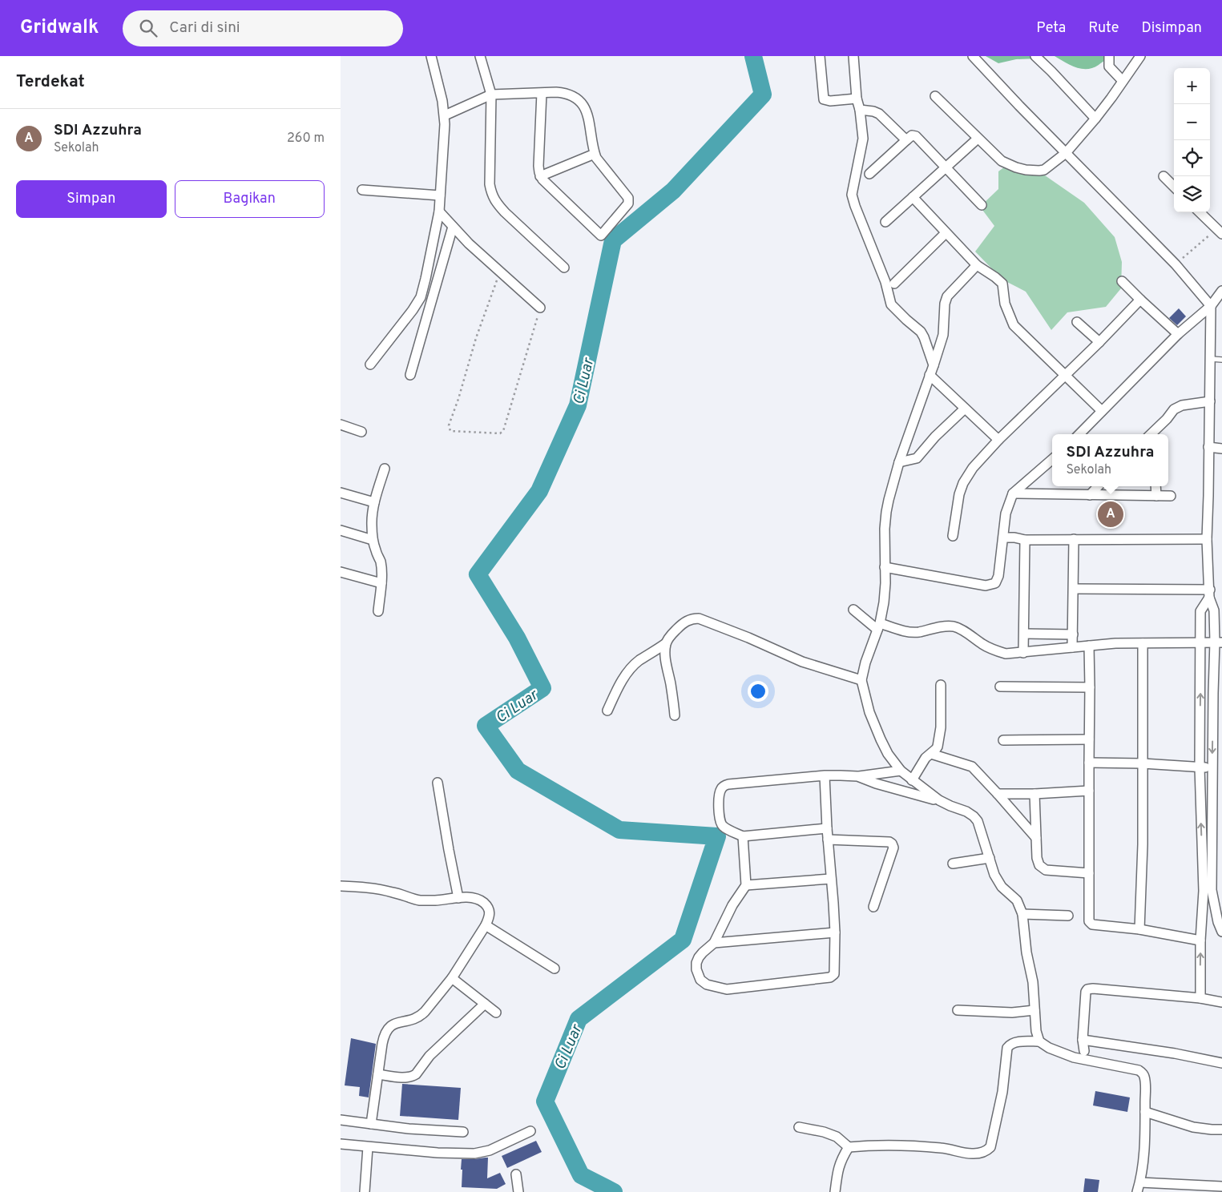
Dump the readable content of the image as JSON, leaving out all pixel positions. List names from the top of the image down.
{
  "water": ["Ci Luar"],
  "page": {
    "header": "Gridwalk",
    "search": "Cari di sini",
    "nav": ["Peta", "Rute", "Disimpan"],
    "heading": "Terdekat",
    "map_buttons": ["+", "−"],
    "list": [
      {
        "mark": "A",
        "name": "SDI Azzuhra",
        "note": "Sekolah",
        "value": "260 m"
      }
    ],
    "buttons": ["Simpan", "Bagikan"],
    "popup": ["SDI Azzuhra", "Sekolah"],
    "pins": "A"
  }
}
